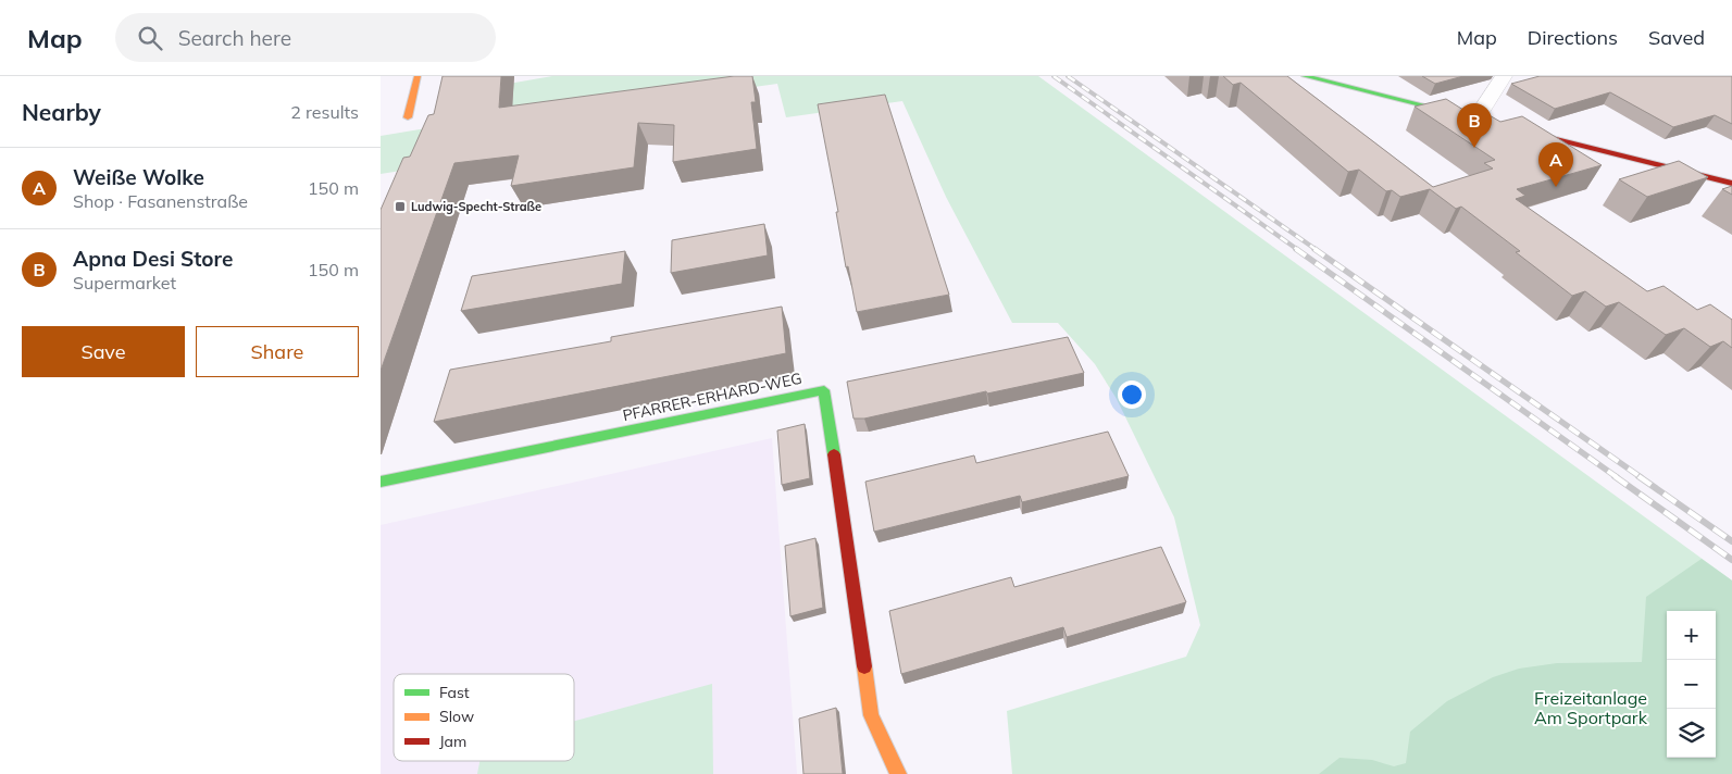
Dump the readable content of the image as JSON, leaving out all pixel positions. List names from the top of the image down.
{
  "streets": {
    "street": ["PFARRER-ERHARD-WEG"]
  },
  "parks": ["Freizeitanlage Am Sportpark"],
  "places": {
    "transit": ["Ludwig-Specht-Straße"]
  },
  "legend": ["Fast", "Slow", "Jam"],
  "page": {
    "header": "Map",
    "search": "Search here",
    "nav": ["Map", "Directions", "Saved"],
    "heading": ["Nearby", "2 results"],
    "pins": ["B", "A"],
    "list": [
      {
        "mark": "A",
        "name": "Weiße Wolke",
        "note": "Shop · Fasanenstraße",
        "value": "150 m"
      },
      {
        "mark": "B",
        "name": "Apna Desi Store",
        "note": "Supermarket",
        "value": "150 m"
      }
    ],
    "buttons": ["Save", "Share"],
    "map_buttons": ["+", "−"]
  }
}
